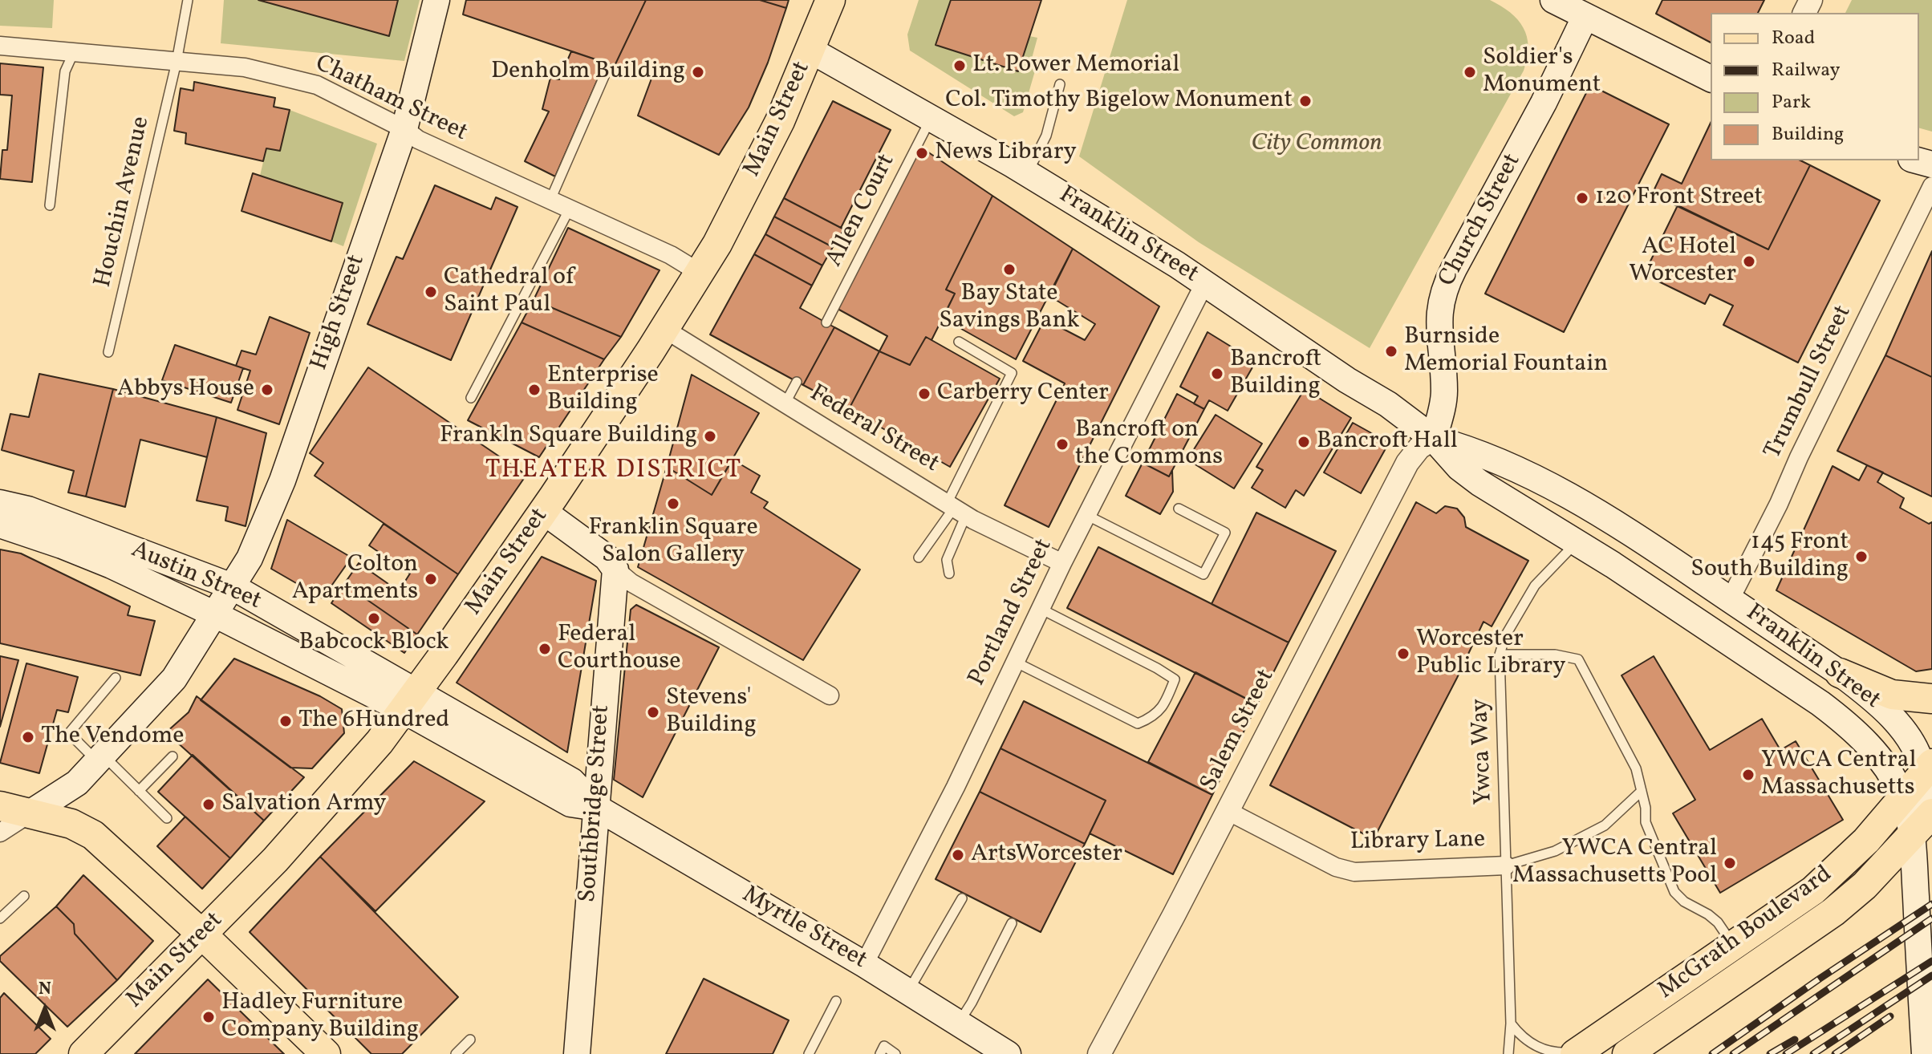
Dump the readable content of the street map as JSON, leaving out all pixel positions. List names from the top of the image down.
{
  "streets": {
    "main road": [
      "Main Street",
      "Church Street",
      "Franklin Street",
      "High Street",
      "Austin Street",
      "Southbridge Street",
      "Myrtle Street",
      "McGrath Boulevard"
    ],
    "street": [
      "Chatham Street",
      "Trumbull Street",
      "Federal Street",
      "Portland Street",
      "Salem Street",
      "Library Lane"
    ],
    "lane": ["Houchin Avenue", "Allen Court", "Ywca Way"]
  },
  "crossings": [
    ["Chatham Street", "Main Street"],
    ["Chatham Street", "Houchin Avenue"],
    ["Chatham Street", "High Street"],
    ["Main Street", "Franklin Street"],
    ["Main Street", "Federal Street"],
    ["Main Street", "Austin Street"],
    ["Main Street", "Myrtle Street"],
    ["Allen Court", "Franklin Street"],
    ["Church Street", "Franklin Street"],
    ["Church Street", "Salem Street"],
    ["Franklin Street", "Trumbull Street"],
    ["Franklin Street", "Portland Street"],
    ["Franklin Street", "Salem Street"],
    ["Franklin Street", "Ywca Way"],
    ["Franklin Street", "McGrath Boulevard"],
    ["High Street", "Austin Street"],
    ["Federal Street", "Portland Street"],
    ["Austin Street", "Myrtle Street"],
    ["Portland Street", "Myrtle Street"],
    ["Salem Street", "Library Lane"],
    ["Ywca Way", "Library Lane"],
    ["Southbridge Street", "Myrtle Street"]
  ],
  "districts": ["THEATER DISTRICT"],
  "parks": ["City Common"],
  "places": [
    "Lt. Power Memorial",
    "Denholm Building",
    "Soldier's Monument",
    "Col. Timothy Bigelow Monument",
    "News Library",
    "120 Front Street",
    "AC Hotel Worcester",
    "Bay State Savings Bank",
    "Cathedral of Saint Paul",
    "Burnside Memorial Fountain",
    "Bancroft Building",
    "Abbys House",
    "Enterprise Building",
    "Carberry Center",
    "Frankln Square Building",
    "Bancroft Hall",
    "Bancroft on the Commons",
    "Franklin Square Salon Gallery",
    "145 Front South Building",
    "Colton Apartments",
    "Babcock Block",
    "Federal Courthouse",
    "Worcester Public Library",
    "Stevens' Building",
    "The 6Hundred",
    "The Vendome",
    "YWCA Central Massachusetts",
    "Salvation Army",
    "ArtsWorcester",
    "YWCA Central Massachusetts Pool",
    "Hadley Furniture Company Building"
  ],
  "legend": [
    "Road",
    "Railway",
    "Park",
    "Building"
  ],
  "north": "top"
}
